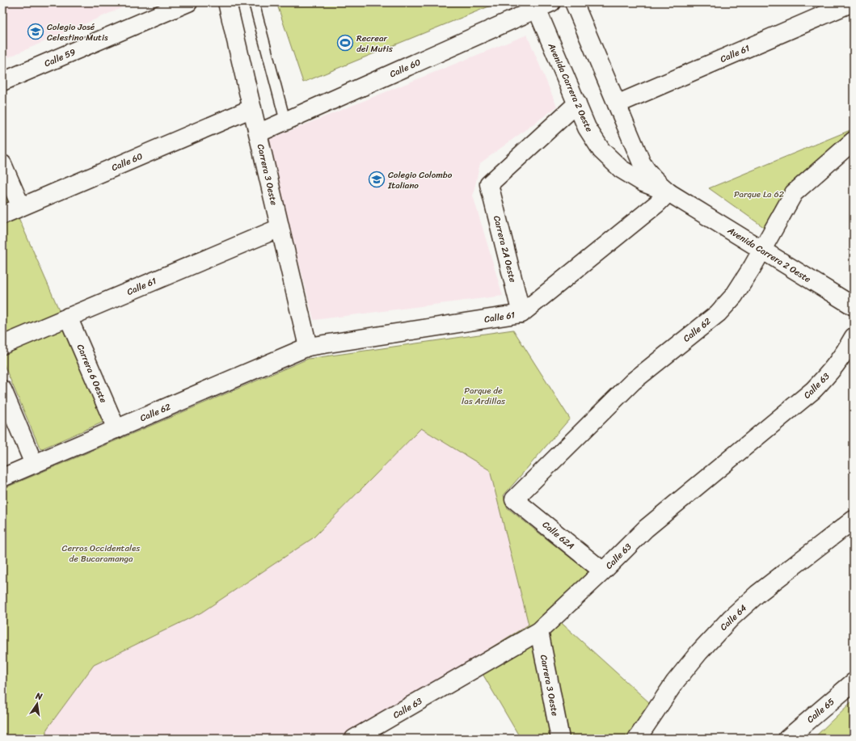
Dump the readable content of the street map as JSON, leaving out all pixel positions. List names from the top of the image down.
{
  "streets": {
    "street": [
      "Calle 61",
      "Calle 59",
      "Calle 60",
      "Avenida Carrera 2 Oeste",
      "Carrera 3 Oeste",
      "Carrera 2A Oeste",
      "Calle 62",
      "Carrera 6 Oeste",
      "Calle 63",
      "Calle 62A",
      "Calle 64",
      "Calle 65"
    ]
  },
  "crossings": [
    ["Calle 61", "Avenida Carrera 2 Oeste"],
    ["Calle 61", "Carrera 3 Oeste"],
    ["Calle 61", "Carrera 2A Oeste"],
    ["Calle 61", "Calle 62"],
    ["Calle 61", "Carrera 6 Oeste"],
    ["Calle 60", "Avenida Carrera 2 Oeste"],
    ["Calle 60", "Carrera 3 Oeste"],
    ["Avenida Carrera 2 Oeste", "Carrera 2A Oeste"],
    ["Avenida Carrera 2 Oeste", "Calle 62"],
    ["Carrera 3 Oeste", "Calle 62"],
    ["Carrera 3 Oeste", "Calle 63"],
    ["Calle 62", "Carrera 6 Oeste"],
    ["Calle 62", "Calle 62A"],
    ["Calle 63", "Calle 62A"]
  ],
  "parks": ["Parque La 62", "Parque de las Ardillas", "Cerros Occidentales de Bucaramanga"],
  "places": {
    "school or university": ["Colegio José Celestino Mutis", "Colegio Colombo Italiano"],
    "sports": ["Recrear del Mutis"]
  },
  "north": "top"
}
